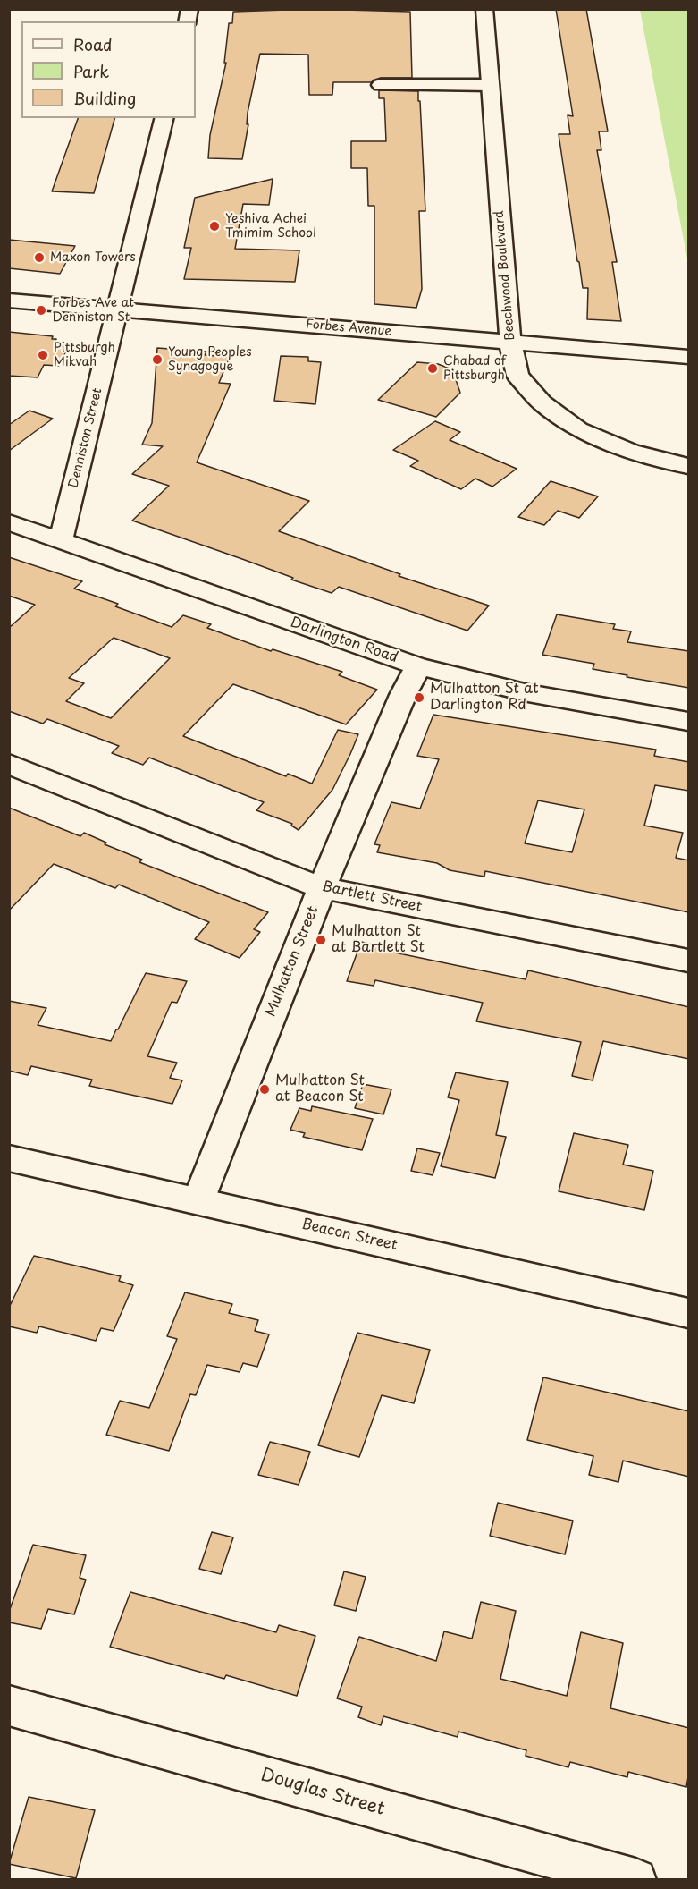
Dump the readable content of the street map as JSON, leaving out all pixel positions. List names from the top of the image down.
{
  "streets": {
    "street": [
      "Beechwood Boulevard",
      "Forbes Avenue",
      "Denniston Street",
      "Darlington Road",
      "Bartlett Street",
      "Mulhatton Street",
      "Beacon Street",
      "Douglas Street"
    ]
  },
  "crossings": [
    ["Beechwood Boulevard", "Forbes Avenue"],
    ["Forbes Avenue", "Denniston Street"],
    ["Denniston Street", "Darlington Road"],
    ["Darlington Road", "Mulhatton Street"],
    ["Bartlett Street", "Mulhatton Street"],
    ["Mulhatton Street", "Beacon Street"]
  ],
  "places": [
    "Yeshiva Achei Tmimim School",
    "Maxon Towers",
    "Forbes Ave at Denniston St",
    "Pittsburgh Mikvah",
    "Young Peoples Synagogue",
    "Chabad of Pittsburgh",
    "Mulhatton St at Darlington Rd",
    "Mulhatton St at Bartlett St",
    "Mulhatton St at Beacon St"
  ],
  "legend": ["Road", "Park", "Building"]
}
